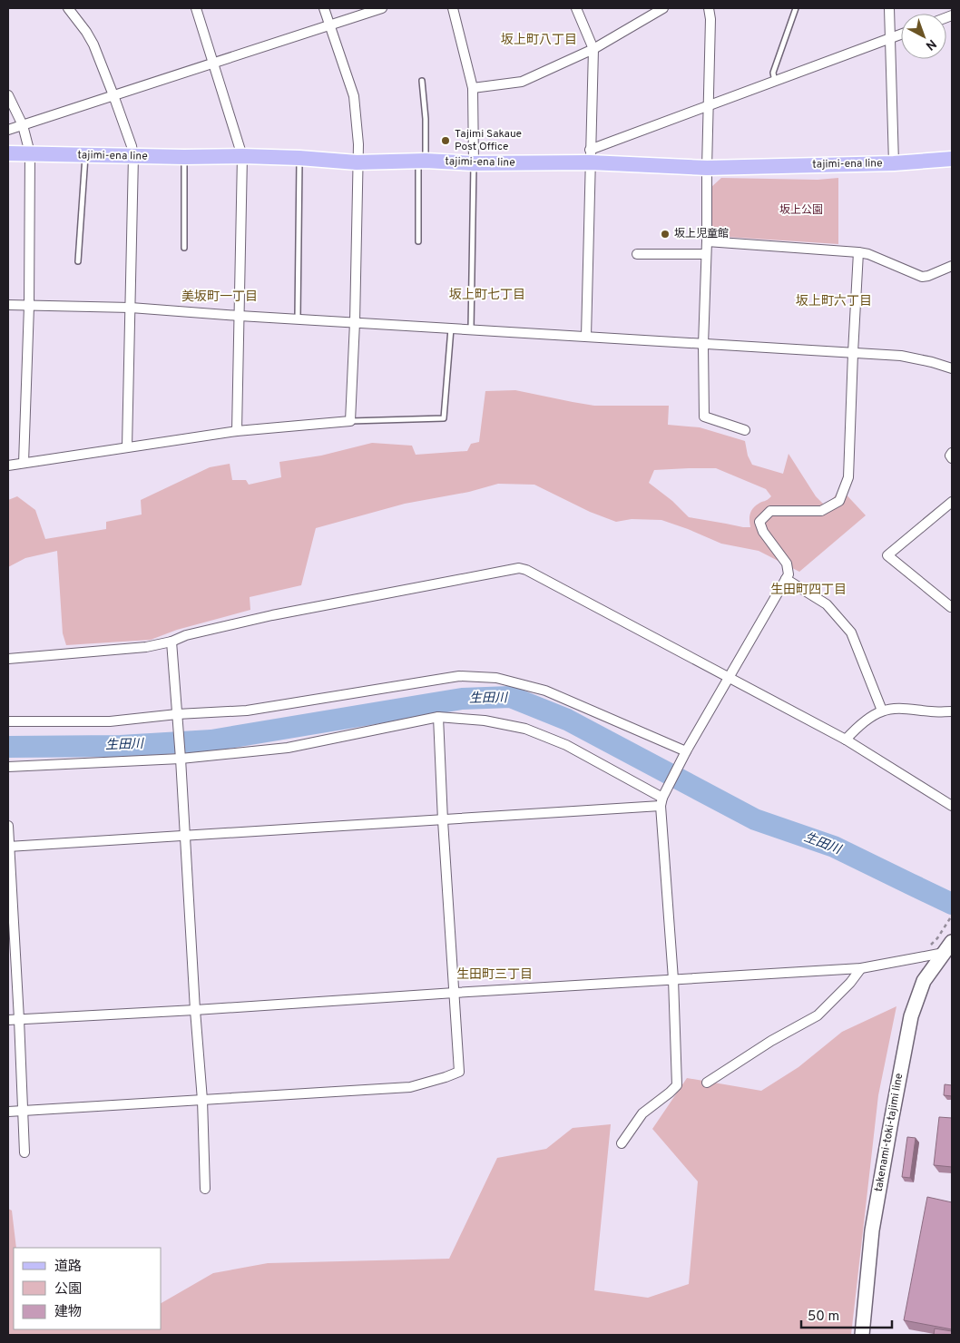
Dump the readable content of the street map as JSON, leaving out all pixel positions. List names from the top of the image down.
{
  "streets": {
    "main road": ["tajimi-ena line", "takenami-toki-tajimi line"]
  },
  "districts": [
    "坂上町八丁目",
    "坂上町七丁目",
    "美坂町一丁目",
    "坂上町六丁目",
    "生田町四丁目",
    "生田町三丁目"
  ],
  "water": ["生田川"],
  "parks": ["坂上公園"],
  "places": ["Tajimi Sakaue Post Office", "坂上児童館"],
  "legend": ["道路", "公園", "建物"],
  "scale_bar": "50 m",
  "north": "bottom right"
}
